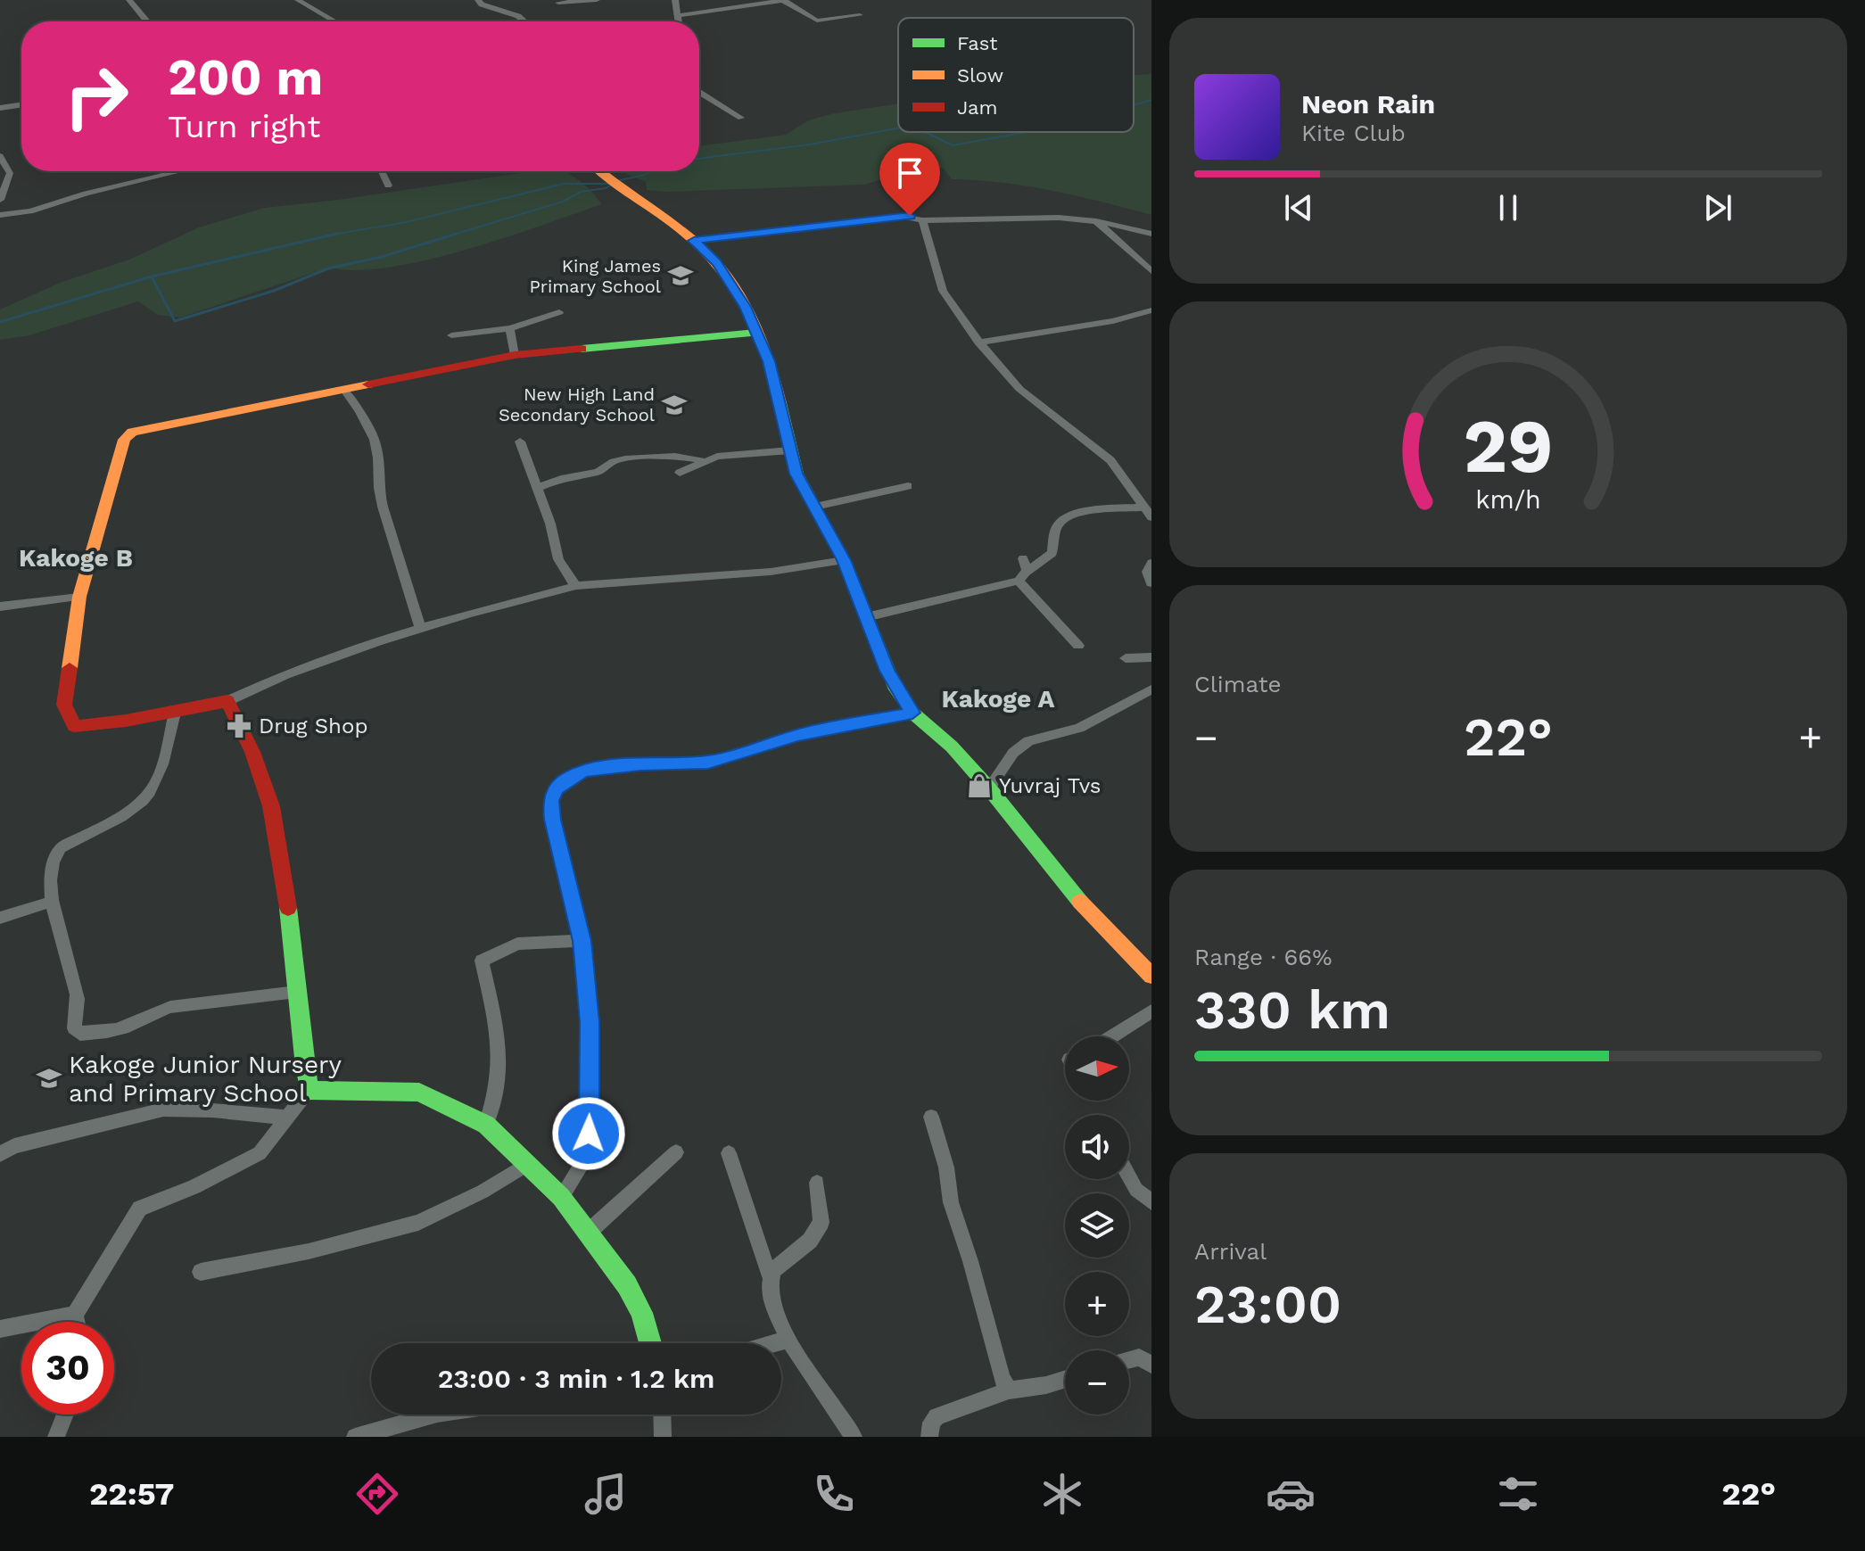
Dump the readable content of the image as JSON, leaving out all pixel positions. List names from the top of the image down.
{
  "districts": ["Kakoge B", "Kakoge A"],
  "places": {
    "school or university": ["King James Primary School", "New High Land Secondary School", "Kakoge Junior Nursery and Primary School"],
    "pharmacy": ["Drug Shop"],
    "shop": ["Yuvraj Tvs"]
  },
  "legend": ["Fast", "Slow", "Jam"],
  "north": "right",
  "page": {
    "turn": ["200 m", "Turn right"],
    "song": ["Neon Rain", "Kite Club"],
    "tile": [
      "Climate",
      ["Range · 66%", "330 km"],
      ["Arrival", "23:00"]
    ],
    "heat": ["−", "22°", "+"],
    "map_buttons": ["+", "−"],
    "limit": "30",
    "trip": "23:00 · 3 min · 1.2 km",
    "tabs": ["22:57", "22°"],
    "gauge": ["29", "km/h"]
  }
}
